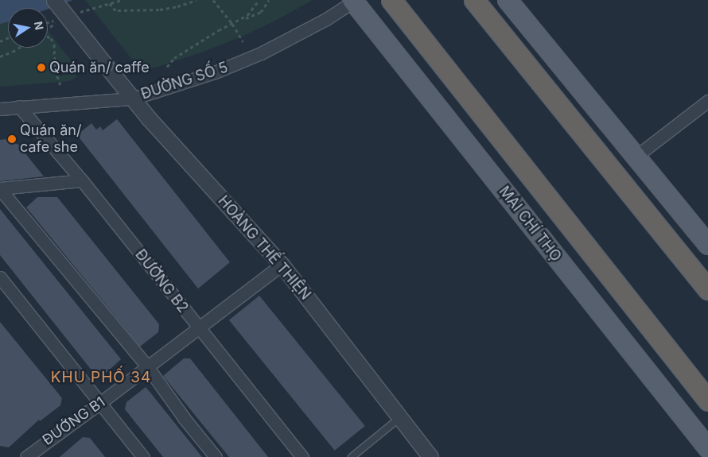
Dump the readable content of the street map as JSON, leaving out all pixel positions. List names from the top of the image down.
{
  "streets": {
    "main road": ["MAI CHÍ THỌ"],
    "street": [
      "ĐƯỜNG SỐ 5",
      "HOÀNG THẾ THIỆN",
      "ĐƯỜNG B2",
      "ĐƯỚNG B1"
    ]
  },
  "crossings": [
    ["ĐƯỜNG SỐ 5", "MAI CHÍ THỌ"],
    ["ĐƯỜNG SỐ 5", "HOÀNG THẾ THIỆN"],
    ["ĐƯỜNG SỐ 5", "ĐƯỜNG B2"],
    ["HOÀNG THẾ THIỆN", "ĐƯỚNG B1"],
    ["ĐƯỜNG B2", "ĐƯỚNG B1"]
  ],
  "districts": ["KHU PHỐ 34"],
  "places": ["Quán ăn/ caffe", "Quán ăn/ cafe she"],
  "north": "right"
}
